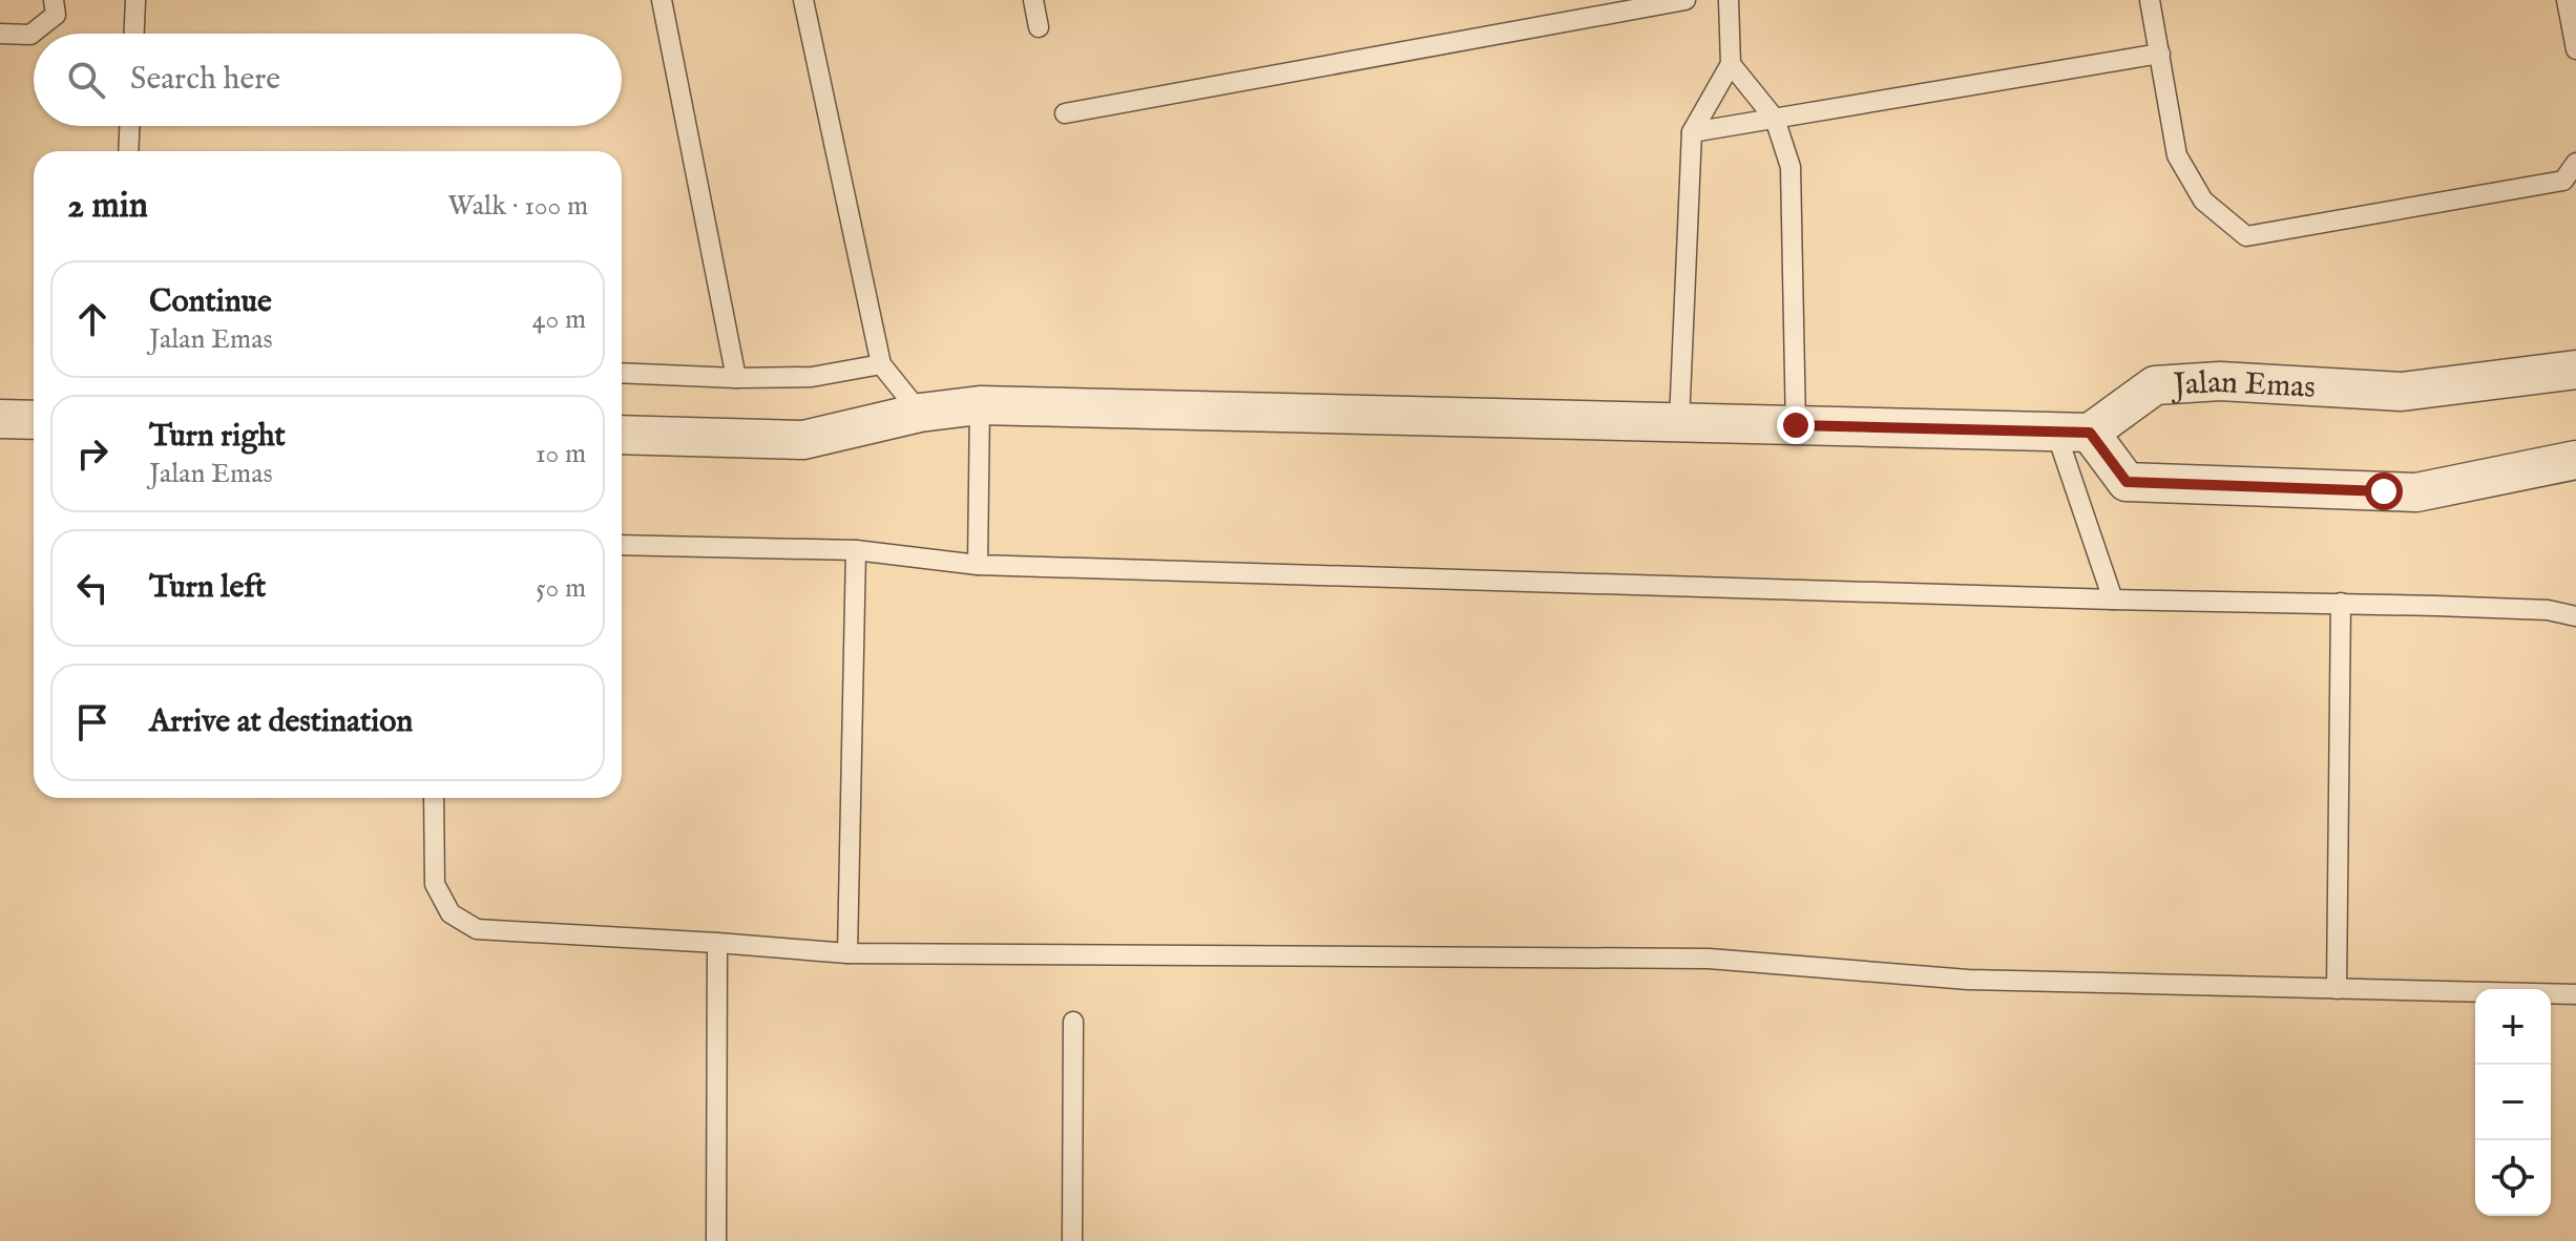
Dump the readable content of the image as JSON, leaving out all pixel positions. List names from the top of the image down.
{
  "streets": {
    "street": ["Jalan Emas"]
  },
  "page": {
    "search": "Search here",
    "heading": ["2 min", "Walk · 100 m"],
    "list": [
      ["Continue", "Jalan Emas", "40 m"],
      ["Turn right", "Jalan Emas", "10 m"],
      ["Turn left", "50 m"],
      "Arrive at destination"
    ],
    "map_buttons": ["+", "−"]
  }
}
